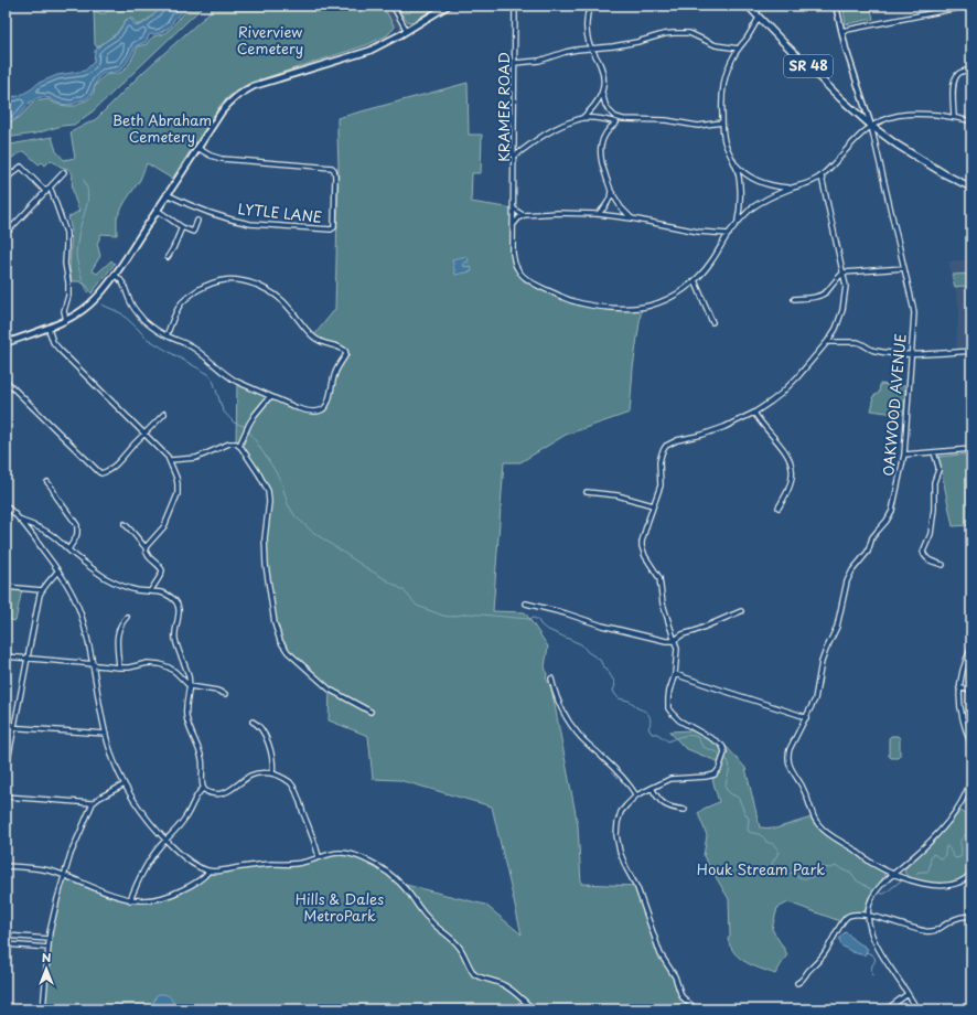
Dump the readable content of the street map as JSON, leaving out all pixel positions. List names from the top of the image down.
{
  "streets": {
    "main road": ["SR 48"],
    "street": ["KRAMER ROAD", "LYTLE LANE", "OAKWOOD AVENUE"]
  },
  "crossings": [
    ["SR 48", "OAKWOOD AVENUE"]
  ],
  "parks": [
    "Riverview Cemetery",
    "Beth Abraham Cemetery",
    "Houk Stream Park",
    "Hills & Dales MetroPark"
  ],
  "north": "top"
}
